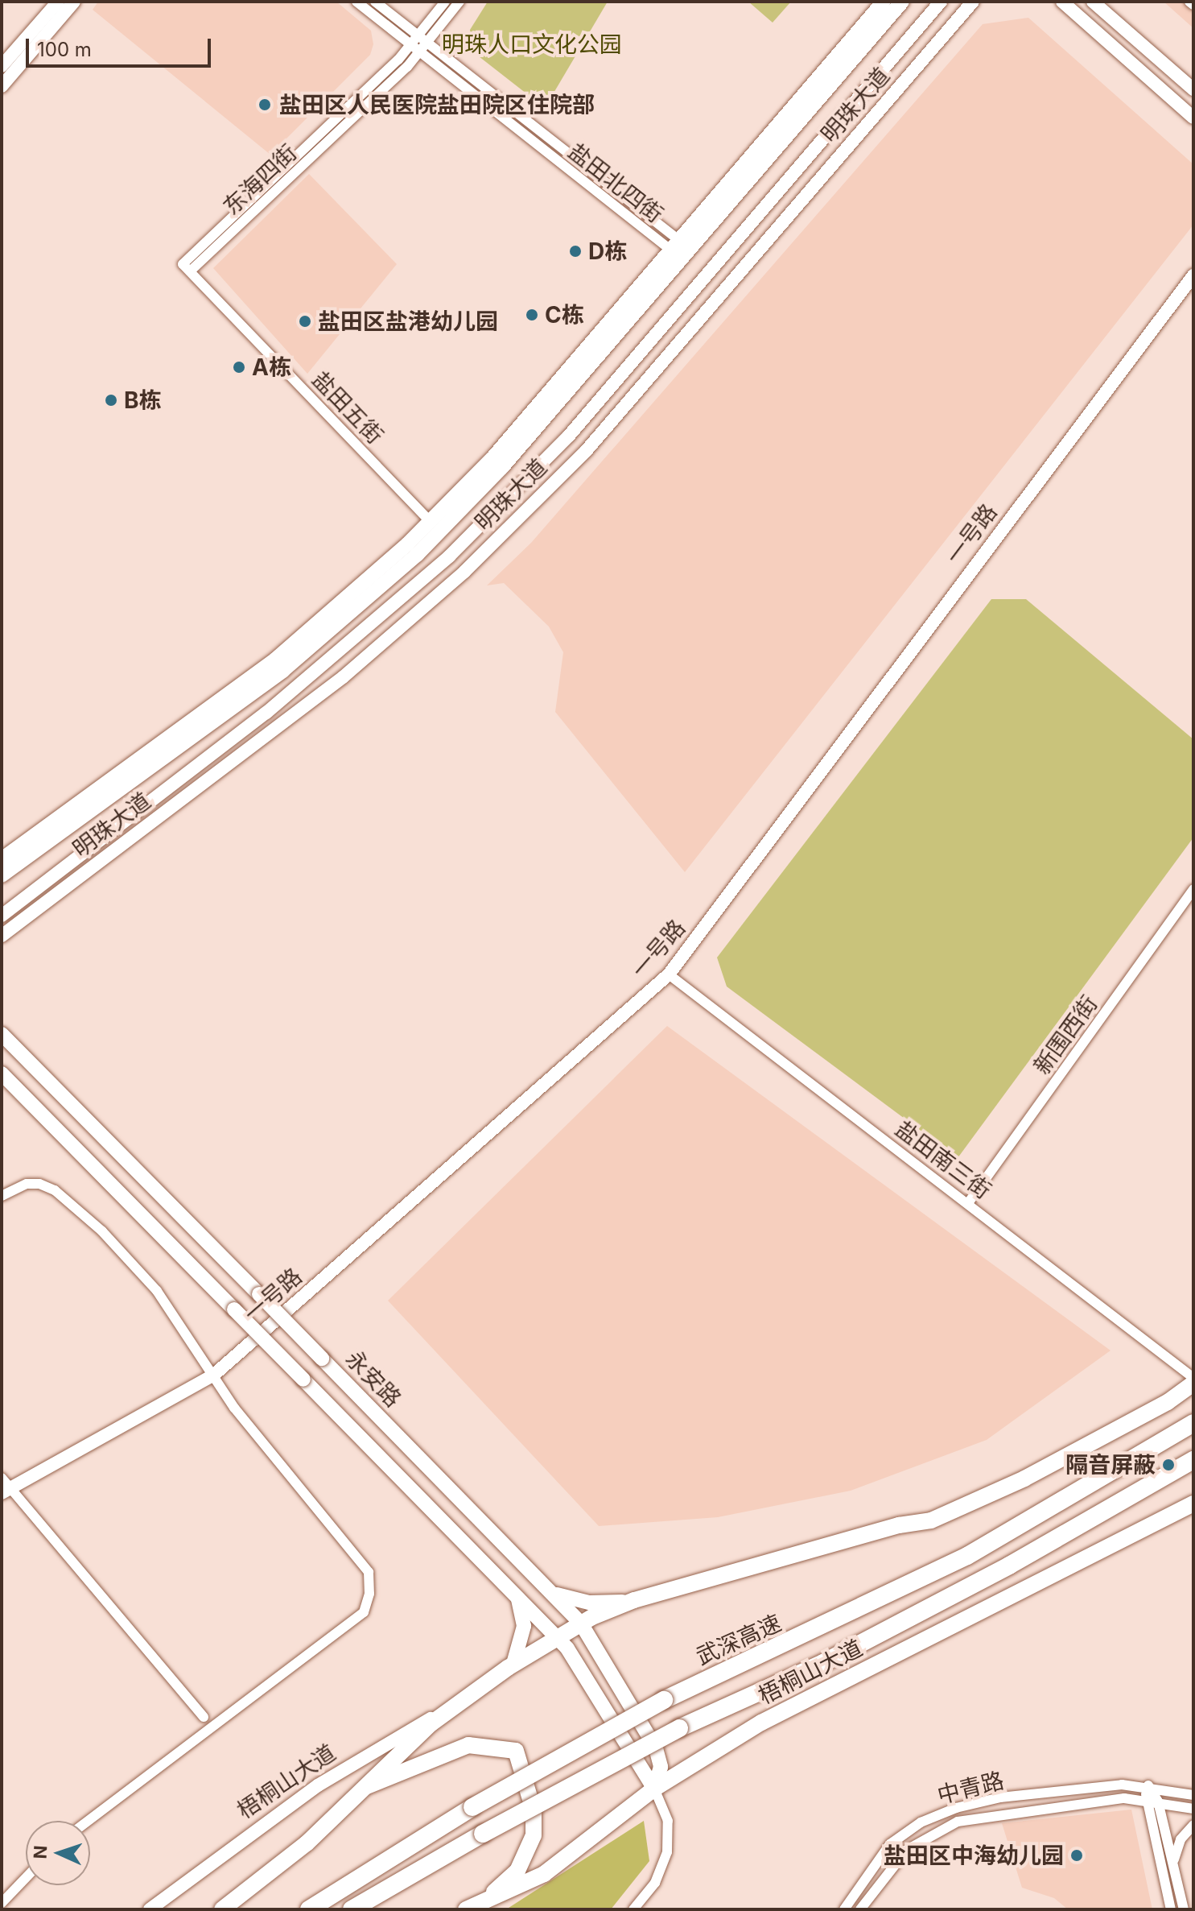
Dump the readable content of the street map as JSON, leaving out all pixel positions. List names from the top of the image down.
{
  "streets": {
    "highway": ["武深高速"],
    "main road": ["明珠大道", "永安路", "梧桐山大道"],
    "street": [
      "东海四街",
      "盐田北四街",
      "盐田五街",
      "一号路",
      "新围西街",
      "盐田南三街",
      "中青路"
    ]
  },
  "crossings": [
    ["明珠大道", "盐田北四街"],
    ["明珠大道", "盐田五街"],
    ["东海四街", "盐田北四街"],
    ["东海四街", "盐田五街"],
    ["一号路", "盐田南三街"],
    ["新围西街", "盐田南三街"],
    ["永安路", "梧桐山大道"]
  ],
  "parks": ["明珠人口文化公园"],
  "places": [
    "盐田区人民医院盐田院区住院部",
    "D栋",
    "C栋",
    "盐田区盐港幼儿园",
    "A栋",
    "B栋",
    "隔音屏蔽",
    "盐田区中海幼儿园"
  ],
  "scale_bar": "100 m",
  "north": "left"
}
